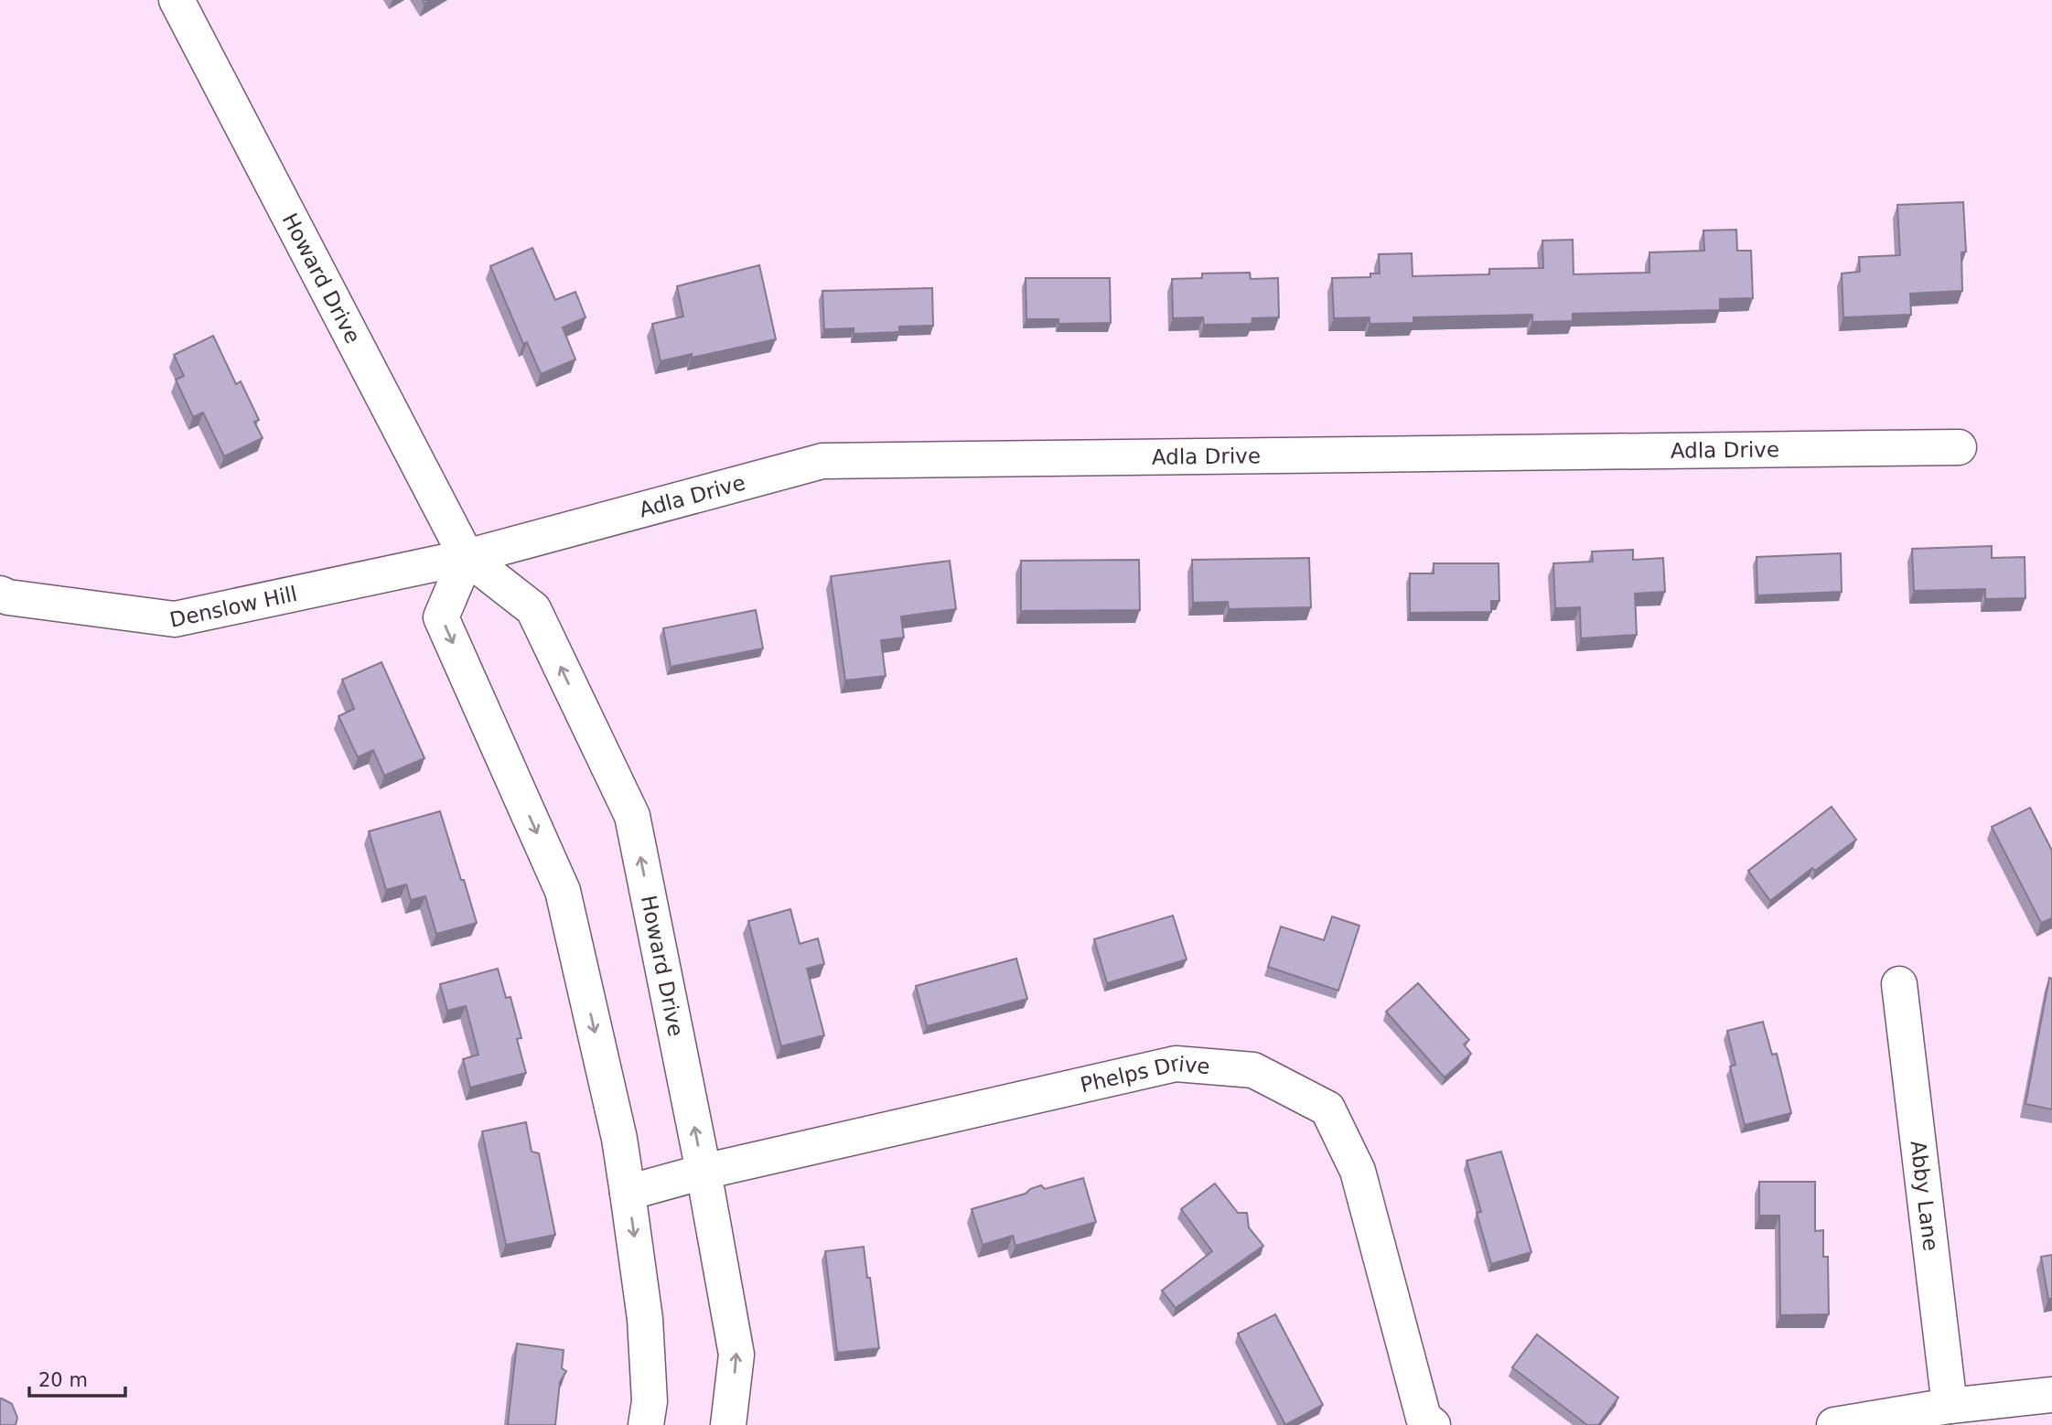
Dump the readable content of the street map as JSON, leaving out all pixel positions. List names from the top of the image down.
{
  "streets": {
    "street": [
      "Howard Drive",
      "Adla Drive",
      "Denslow Hill",
      "Phelps Drive",
      "Abby Lane"
    ]
  },
  "crossings": [
    ["Howard Drive", "Adla Drive"],
    ["Howard Drive", "Denslow Hill"],
    ["Howard Drive", "Phelps Drive"],
    ["Adla Drive", "Denslow Hill"]
  ],
  "scale_bar": "20 m"
}
